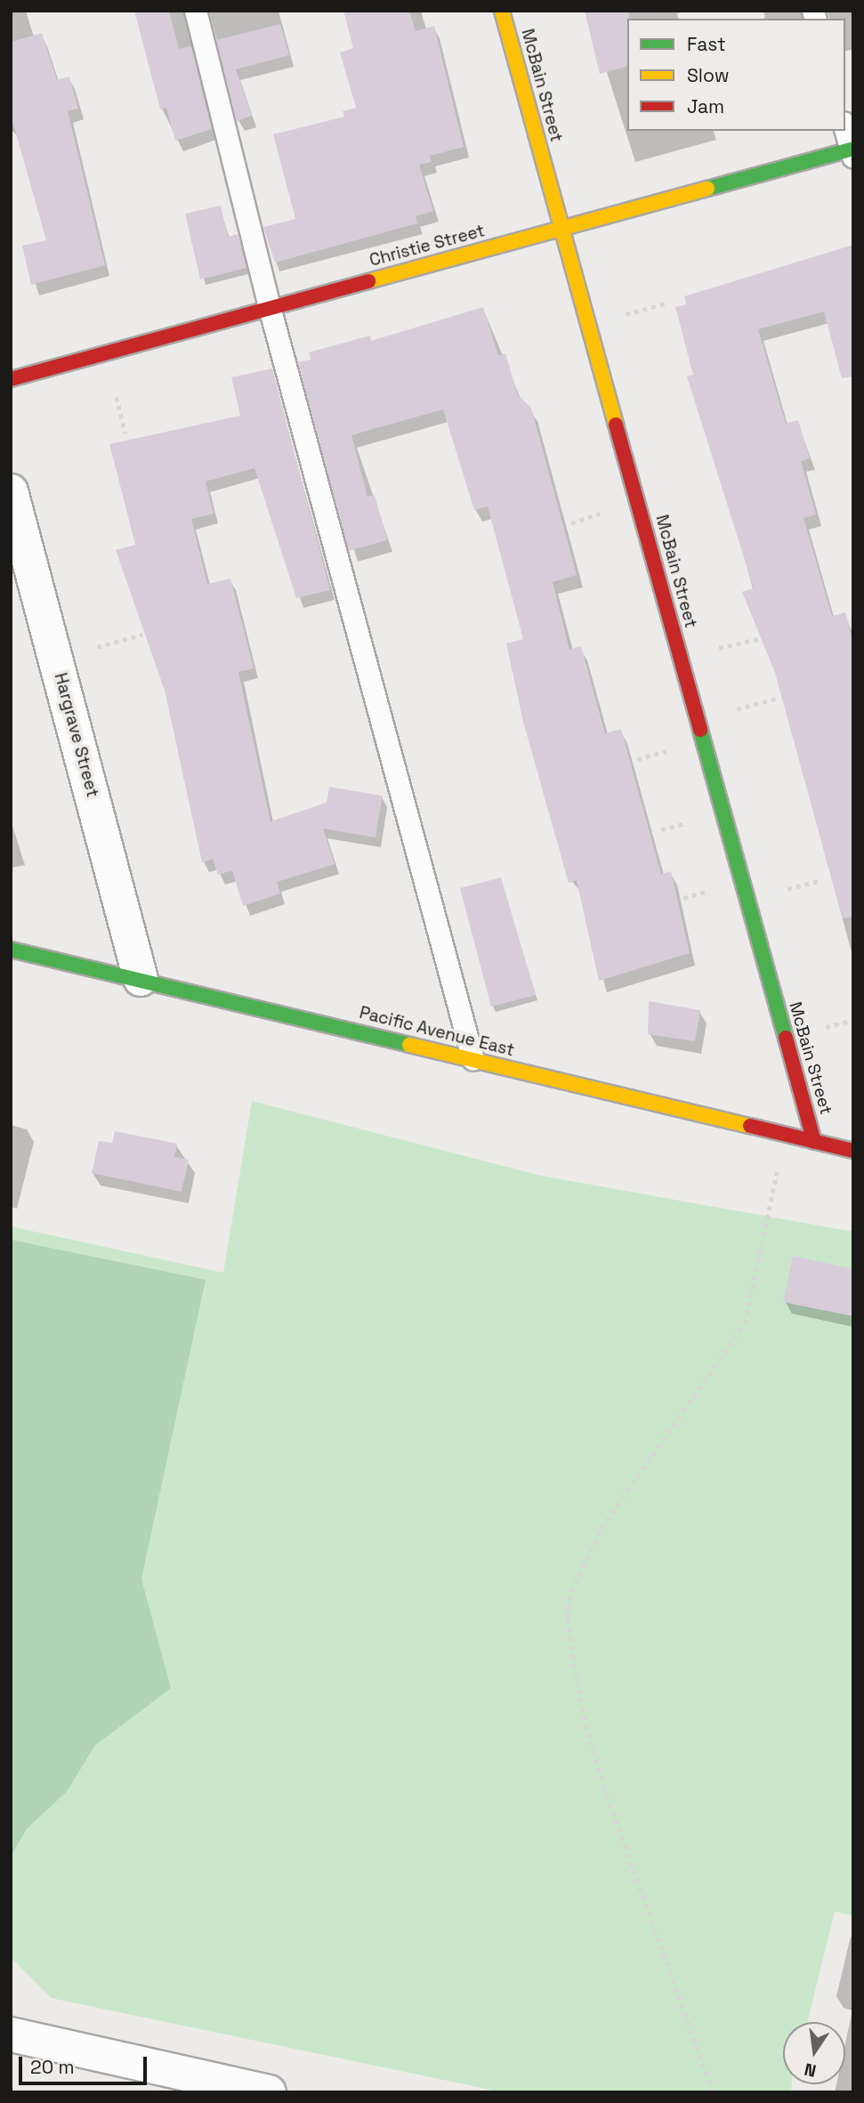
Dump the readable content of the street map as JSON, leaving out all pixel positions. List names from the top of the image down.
{
  "streets": {
    "street": [
      "McBain Street",
      "Christie Street",
      "Hargrave Street",
      "Pacific Avenue East"
    ]
  },
  "crossings": [
    ["McBain Street", "Christie Street"],
    ["McBain Street", "Pacific Avenue East"],
    ["Hargrave Street", "Pacific Avenue East"]
  ],
  "legend": ["Fast", "Slow", "Jam"],
  "scale_bar": "20 m",
  "north": "bottom"
}
